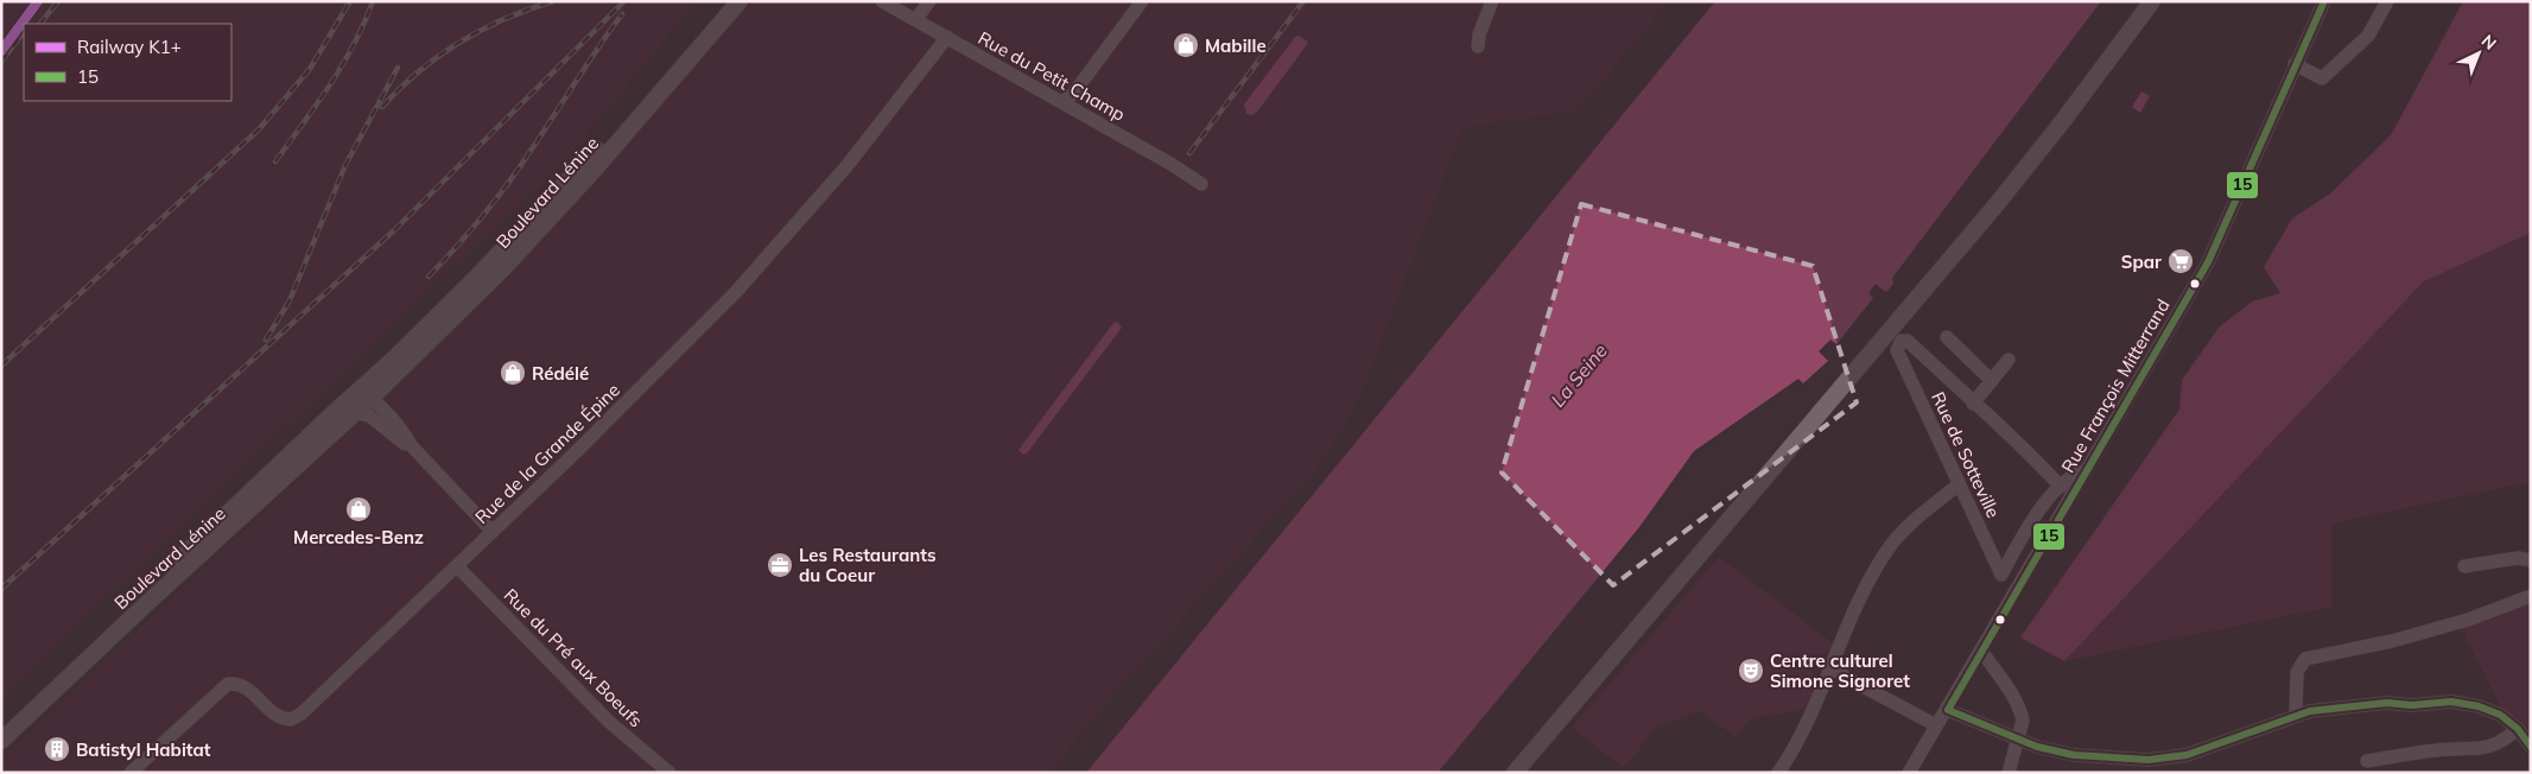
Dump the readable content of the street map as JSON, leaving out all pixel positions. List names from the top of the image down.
{
  "streets": {
    "main road": ["Boulevard Lénine"],
    "street": [
      "Rue du Petit Champ",
      "Rue François Mitterrand",
      "Rue de la Grande Épine",
      "Rue de Sotteville",
      "Rue du Pré aux Boeufs"
    ]
  },
  "crossings": [
    ["Rue du Petit Champ", "Rue de la Grande Épine"],
    ["Rue de la Grande Épine", "Rue du Pré aux Boeufs"]
  ],
  "water": ["La Seine"],
  "places": {
    "shop": ["Mabille", "Rédélé", "Mercedes-Benz"],
    "supermarket": ["Spar"],
    "office": ["Les Restaurants du Coeur"],
    "theatre": ["Centre culturel Simone Signoret"],
    "building": ["Batistyl Habitat"]
  },
  "lines": ["rail line K1+", "transit line 15"],
  "legend": ["Railway K1+", "15"],
  "north": "top right"
}
